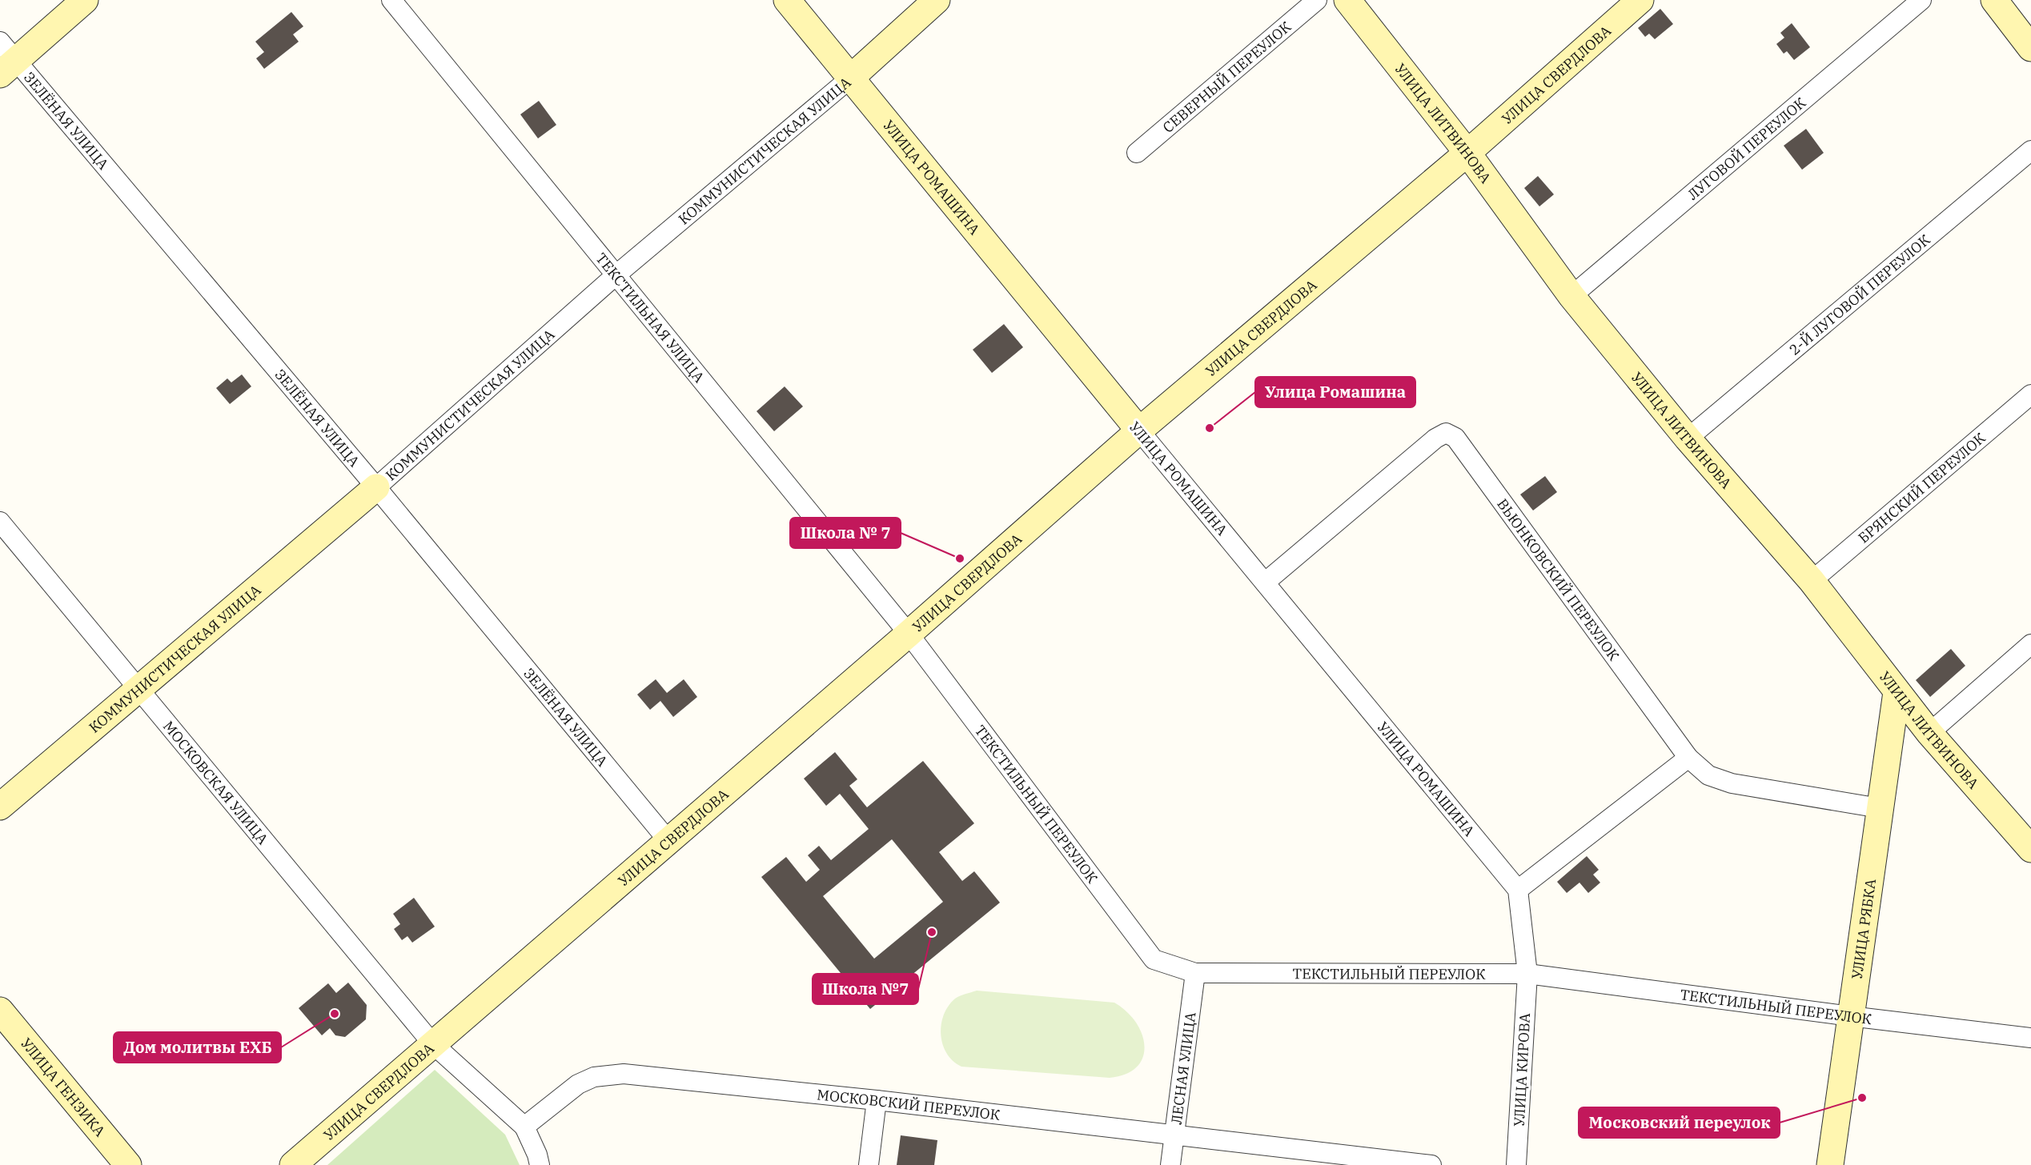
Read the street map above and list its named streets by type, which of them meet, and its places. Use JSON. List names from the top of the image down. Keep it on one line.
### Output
{"streets":{"main road":["УЛИЦА СВЕРДЛОВА","УЛИЦА ЛИТВИНОВА","КОММУНИСТИЧЕСКАЯ УЛИЦА","УЛИЦА РОМАШИНА","УЛИЦА РЯБКА","УЛИЦА ГЕНЗИКА"],"street":["СЕВЕРНЫЙ ПЕРЕУЛОК","ЗЕЛЁНАЯ УЛИЦА","ЛУГОВОЙ ПЕРЕУЛОК","2-Й ЛУГОВОЙ ПЕРЕУЛОК","ТЕКСТИЛЬНАЯ УЛИЦА","БРЯНСКИЙ ПЕРЕУЛОК","ВЬЮНКОВСКИЙ ПЕРЕУЛОК","МОСКОВСКАЯ УЛИЦА","ТЕКСТИЛЬНЫЙ ПЕРЕУЛОК","ЛЕСНАЯ УЛИЦА","УЛИЦА КИРОВА","МОСКОВСКИЙ ПЕРЕУЛОК"]},"crossings":[["УЛИЦА СВЕРДЛОВА","ЗЕЛЁНАЯ УЛИЦА"],["УЛИЦА СВЕРДЛОВА","УЛИЦА ЛИТВИНОВА"],["УЛИЦА СВЕРДЛОВА","УЛИЦА РОМАШИНА"],["УЛИЦА СВЕРДЛОВА","ТЕКСТИЛЬНАЯ УЛИЦА"],["УЛИЦА СВЕРДЛОВА","МОСКОВСКАЯ УЛИЦА"],["УЛИЦА СВЕРДЛОВА","ТЕКСТИЛЬНЫЙ ПЕРЕУЛОК"],["ЗЕЛЁНАЯ УЛИЦА","КОММУНИСТИЧЕСКАЯ УЛИЦА"],["УЛИЦА ЛИТВИНОВА","ЛУГОВОЙ ПЕРЕУЛОК"],["УЛИЦА ЛИТВИНОВА","2-Й ЛУГОВОЙ ПЕРЕУЛОК"],["УЛИЦА ЛИТВИНОВА","БРЯНСКИЙ ПЕРЕУЛОК"],["УЛИЦА ЛИТВИНОВА","УЛИЦА РЯБКА"],["КОММУНИСТИЧЕСКАЯ УЛИЦА","УЛИЦА РОМАШИНА"],["КОММУНИСТИЧЕСКАЯ УЛИЦА","ТЕКСТИЛЬНАЯ УЛИЦА"],["КОММУНИСТИЧЕСКАЯ УЛИЦА","МОСКОВСКАЯ УЛИЦА"],["УЛИЦА РОМАШИНА","ВЬЮНКОВСКИЙ ПЕРЕУЛОК"],["ТЕКСТИЛЬНАЯ УЛИЦА","ТЕКСТИЛЬНЫЙ ПЕРЕУЛОК"],["ВЬЮНКОВСКИЙ ПЕРЕУЛОК","УЛИЦА РЯБКА"],["ТЕКСТИЛЬНЫЙ ПЕРЕУЛОК","УЛИЦА РЯБКА"],["ТЕКСТИЛЬНЫЙ ПЕРЕУЛОК","ЛЕСНАЯ УЛИЦА"],["ТЕКСТИЛЬНЫЙ ПЕРЕУЛОК","УЛИЦА КИРОВА"],["ЛЕСНАЯ УЛИЦА","МОСКОВСКИЙ ПЕРЕУЛОК"]],"places":["Улица Ромашина","Школа № 7","Школа №7","Дом молитвы ЕХБ","Московский переулок"]}
